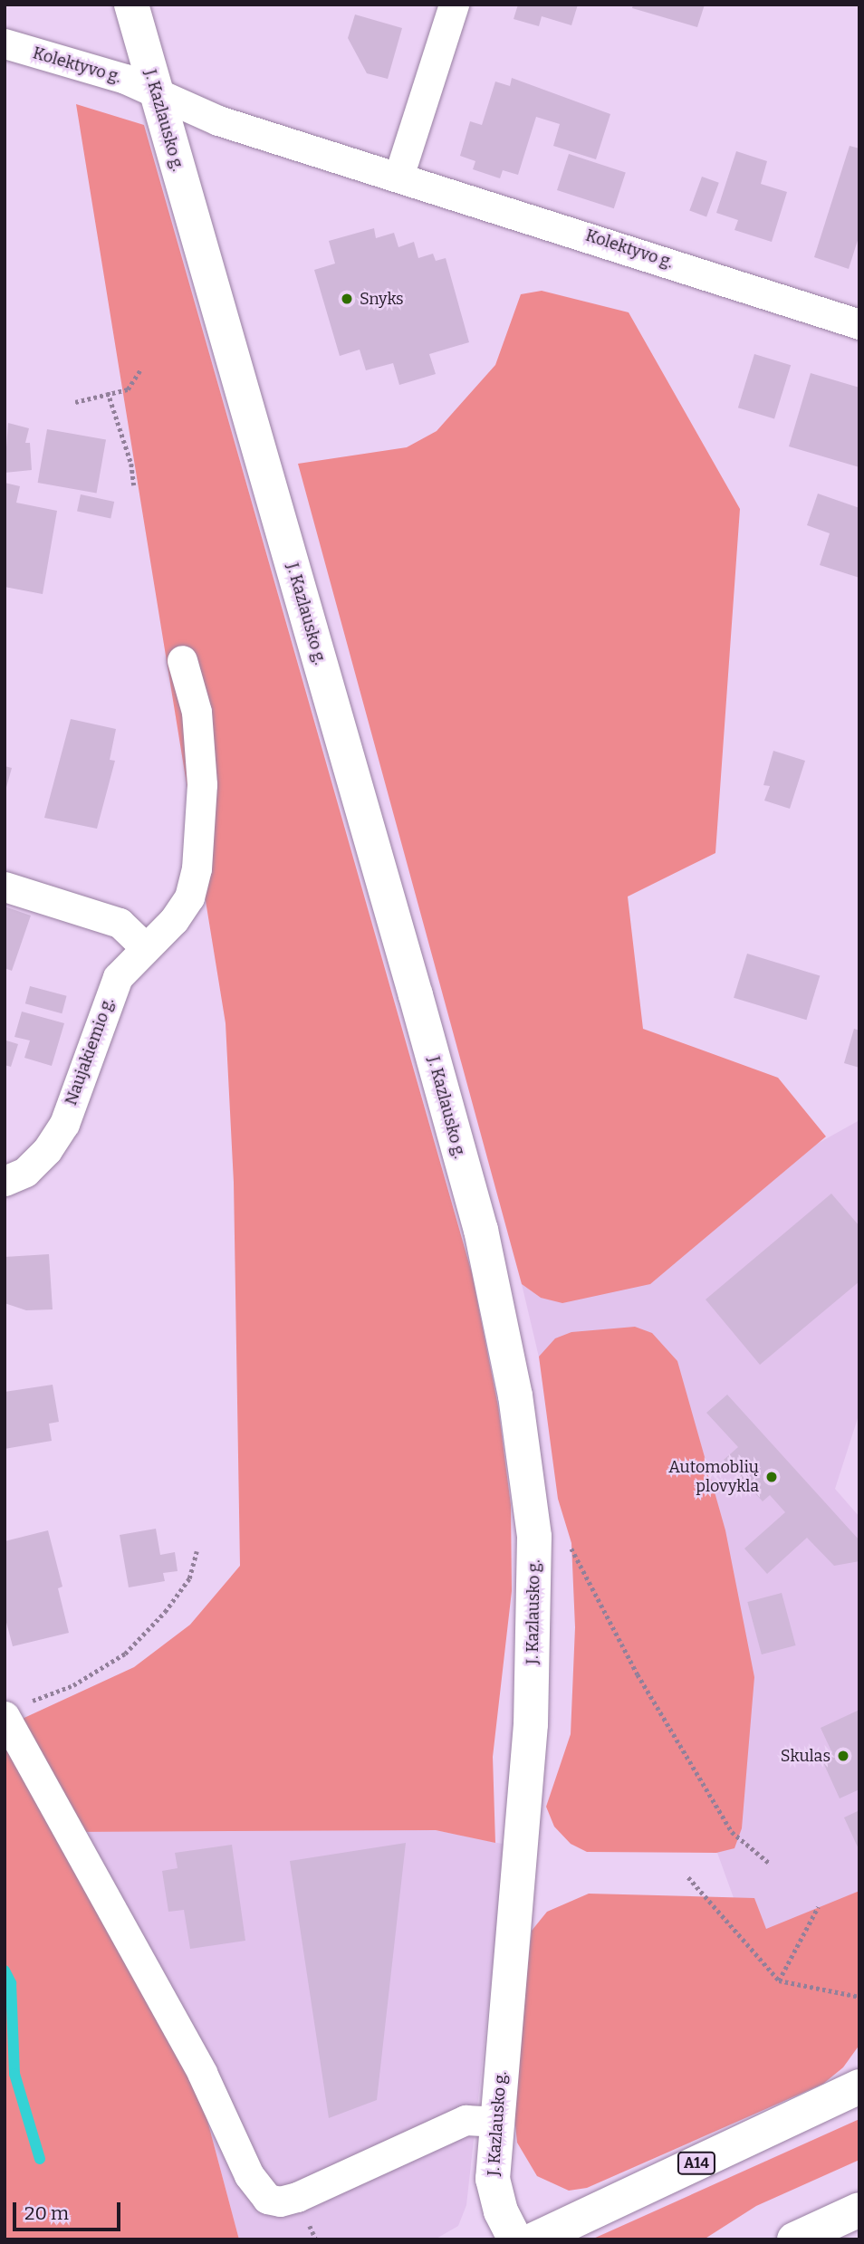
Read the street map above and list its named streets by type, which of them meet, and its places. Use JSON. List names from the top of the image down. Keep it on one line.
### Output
{"streets":{"main road":["J. Kazlausko g.","A14"],"street":["Kolektyvo g.","Naujakiemio g."]},"crossings":[["Kolektyvo g.","J. Kazlausko g."]],"places":["Snyks","Automoblių plovykla","Skulas"],"scale_bar":"20 m"}
